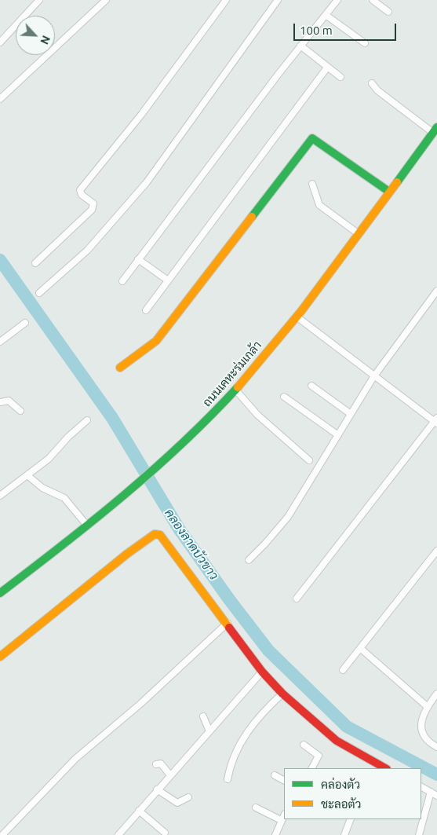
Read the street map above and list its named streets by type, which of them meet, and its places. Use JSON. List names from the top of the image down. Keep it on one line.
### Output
{"streets":{"street":["ถนนเคหะร่มเกล้า"]},"water":["คลองลาดบัวขาว"],"legend":["คล่องตัว","ชะลอตัว"],"scale_bar":"100 m","north":"bottom right"}
